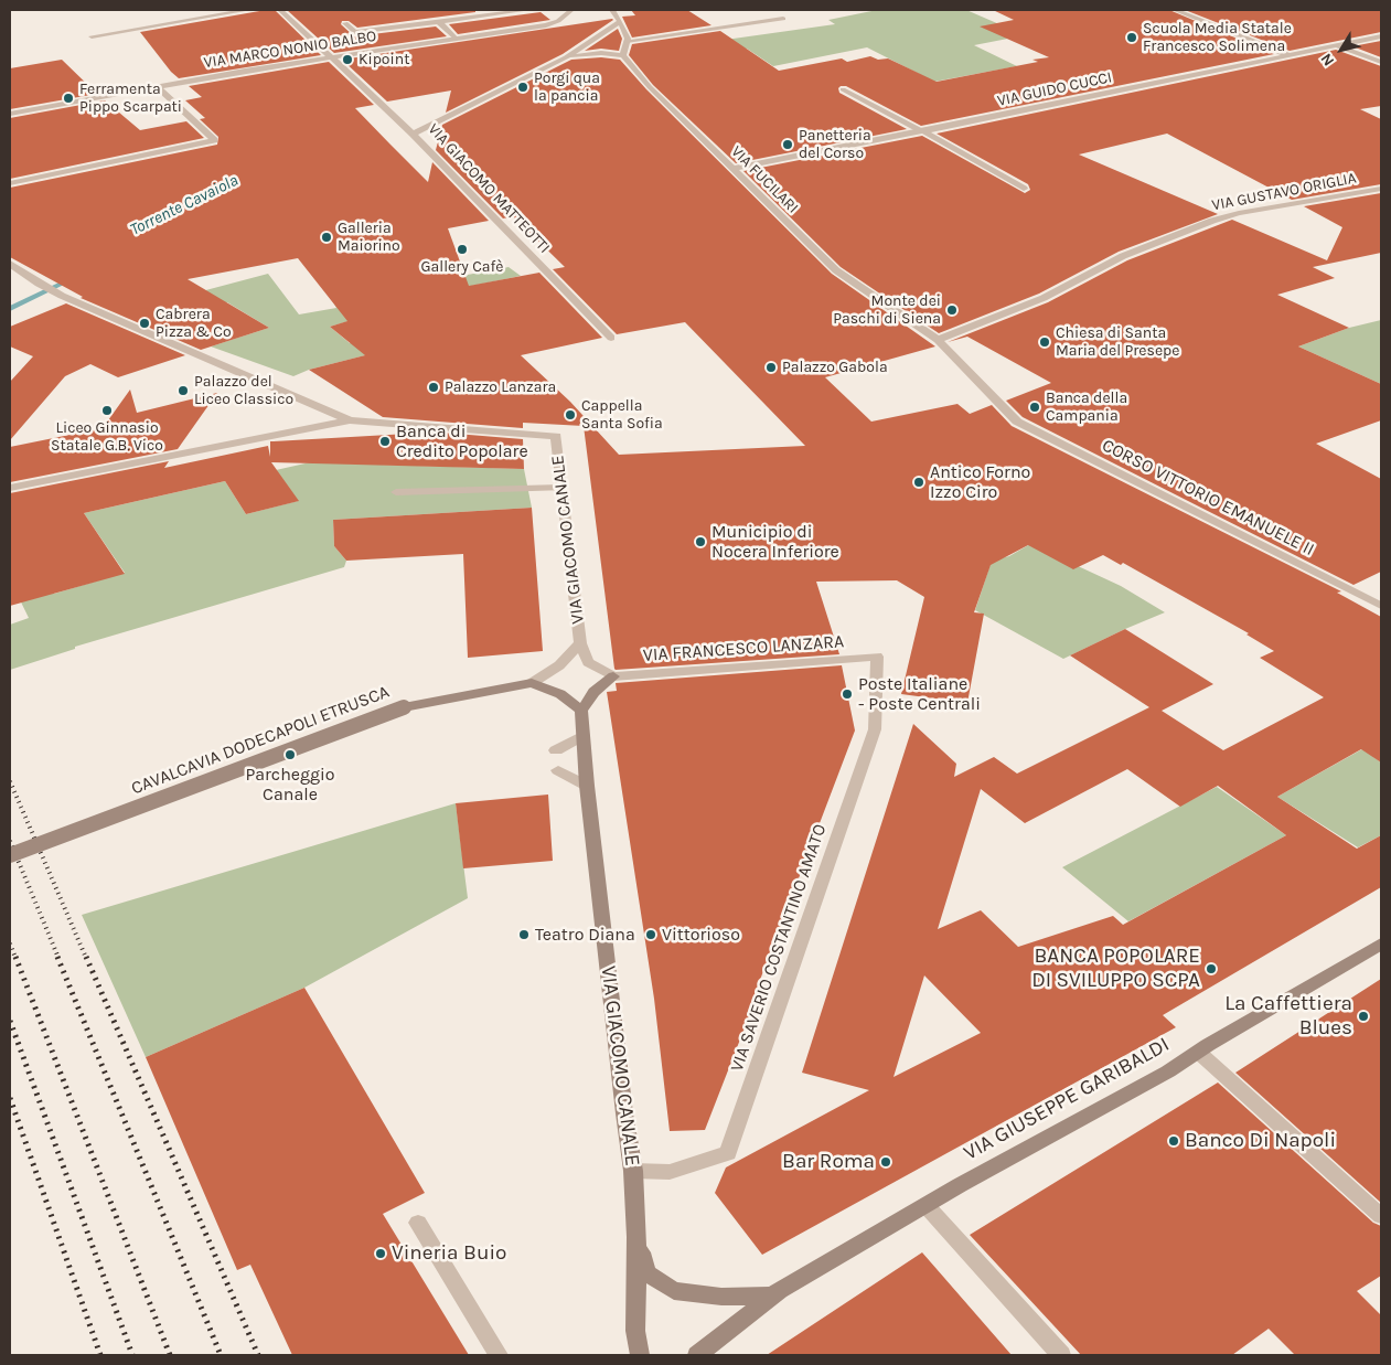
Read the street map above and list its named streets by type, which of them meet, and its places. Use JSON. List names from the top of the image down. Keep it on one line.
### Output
{"streets":{"street":["VIA MARCO NONIO BALBO","VIA GUIDO CUCCI","VIA FUCILARI","VIA GIACOMO MATTEOTTI","VIA GUSTAVO ORIGLIA","CORSO VITTORIO EMANUELE II","VIA GIACOMO CANALE","VIA FRANCESCO LANZARA","CAVALCAVIA DODECAPOLI ETRUSCA","VIA SAVERIO COSTANTINO AMATO","VIA GIUSEPPE GARIBALDI"]},"crossings":[["VIA GUIDO CUCCI","VIA FUCILARI"],["VIA FUCILARI","VIA GUSTAVO ORIGLIA"],["VIA FUCILARI","CORSO VITTORIO EMANUELE II"],["VIA GIACOMO CANALE","VIA FRANCESCO LANZARA"],["VIA GIACOMO CANALE","CAVALCAVIA DODECAPOLI ETRUSCA"],["VIA GIACOMO CANALE","VIA SAVERIO COSTANTINO AMATO"],["VIA FRANCESCO LANZARA","VIA SAVERIO COSTANTINO AMATO"]],"water":["Torrente Cavaiola"],"places":["Scuola Media Statale Francesco Solimena","Kipoint","Porgi qua la pancia","Ferramenta Pippo Scarpati","Panetteria del Corso","Galleria Maiorino","Gallery Cafè","Monte dei Paschi di Siena","Cabrera Pizza & Co","Chiesa di Santa Maria del Presepe","Palazzo Gabola","Palazzo Lanzara","Palazzo del Liceo Classico","Banca della Campania","Liceo Ginnasio Statale G.B. Vico","Cappella Santa Sofia","Banca di Credito Popolare","Antico Forno Izzo Ciro","Municipio di Nocera Inferiore","Poste Italiane - Poste Centrali","Parcheggio Canale","Teatro Diana","Vittorioso","BANCA POPOLARE DI SVILUPPO SCPA","La Caffettiera Blues","Banco Di Napoli","Bar Roma","Vineria Buio"],"north":"bottom left"}
